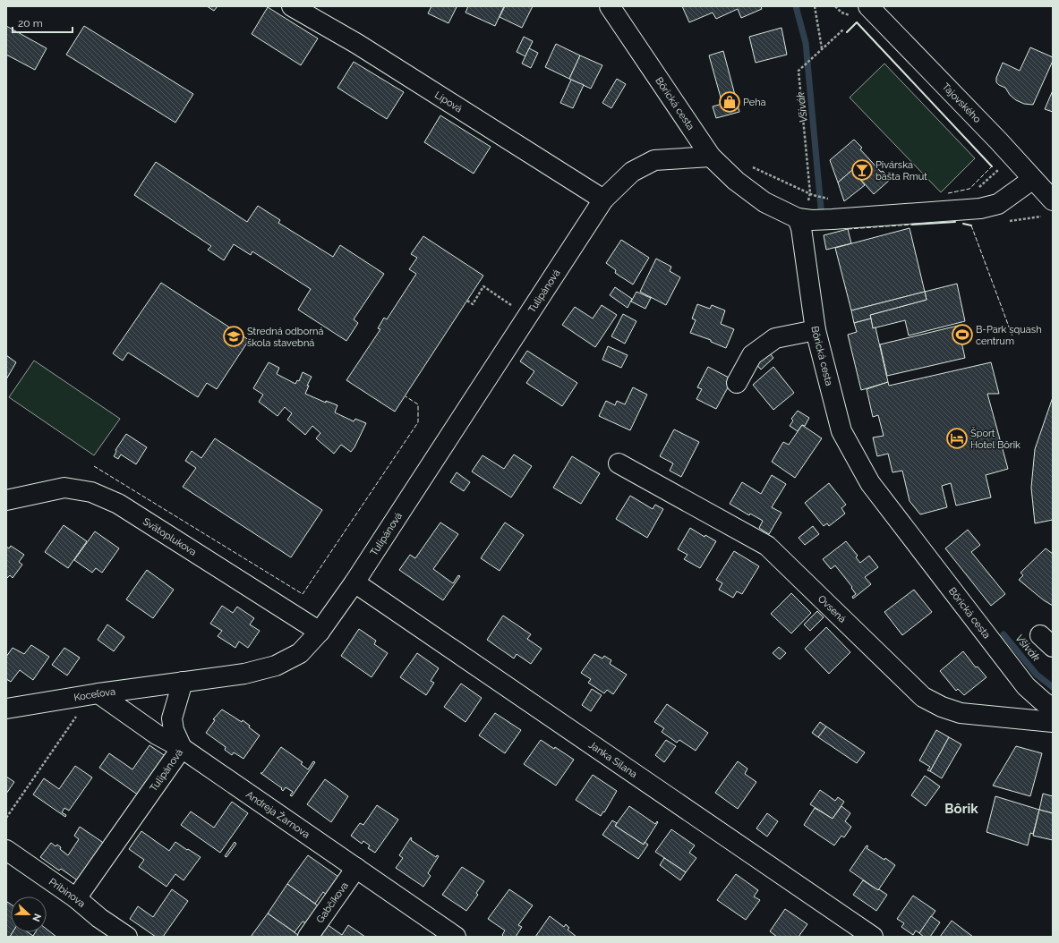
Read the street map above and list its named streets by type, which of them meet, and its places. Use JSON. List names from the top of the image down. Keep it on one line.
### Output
{"streets":{"street":["Lipová","Bôrická cesta","Tajovského","Tulipánová","Svätoplukova","Ovsená","Koceľova","Janka Silana","Andreja Žarnova","Pribinova","Gabčíkova"]},"crossings":[["Lipová","Tulipánová"],["Bôrická cesta","Tulipánová"],["Tulipánová","Svätoplukova"],["Tulipánová","Koceľova"],["Tulipánová","Janka Silana"],["Tulipánová","Andreja Žarnova"],["Tulipánová","Pribinova"],["Koceľova","Andreja Žarnova"],["Andreja Žarnova","Gabčíkova"]],"districts":["Bôrik"],"water":["Všivák"],"places":{"shop":["Peha"],"bar":["Pivárska bašta Rmut"],"sports":["B-Park squash centrum"],"school or university":["Stredná odborná škola stavebná"],"hotel":["Šport Hotel Bôrik"]},"scale_bar":"20 m","north":"right"}
